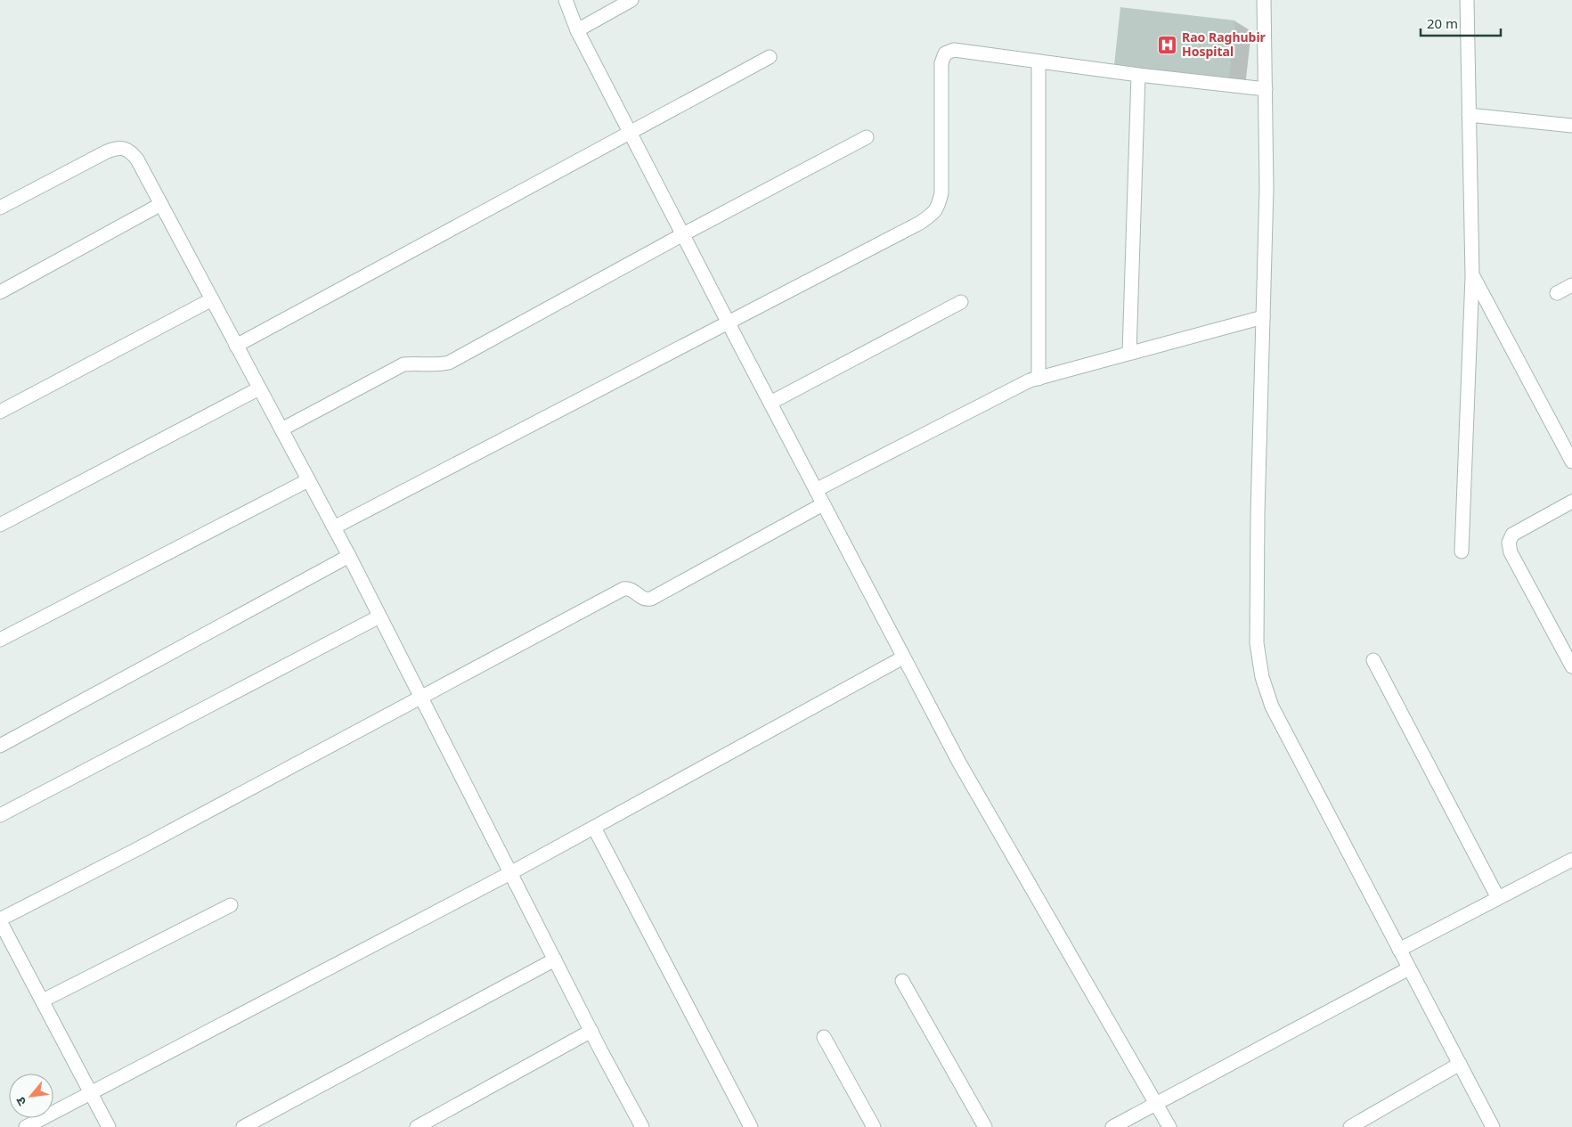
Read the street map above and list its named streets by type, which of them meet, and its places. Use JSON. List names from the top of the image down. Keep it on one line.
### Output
{"places":{"hospital":["Rao Raghubir Hospital"]},"scale_bar":"20 m","north":"bottom left"}
